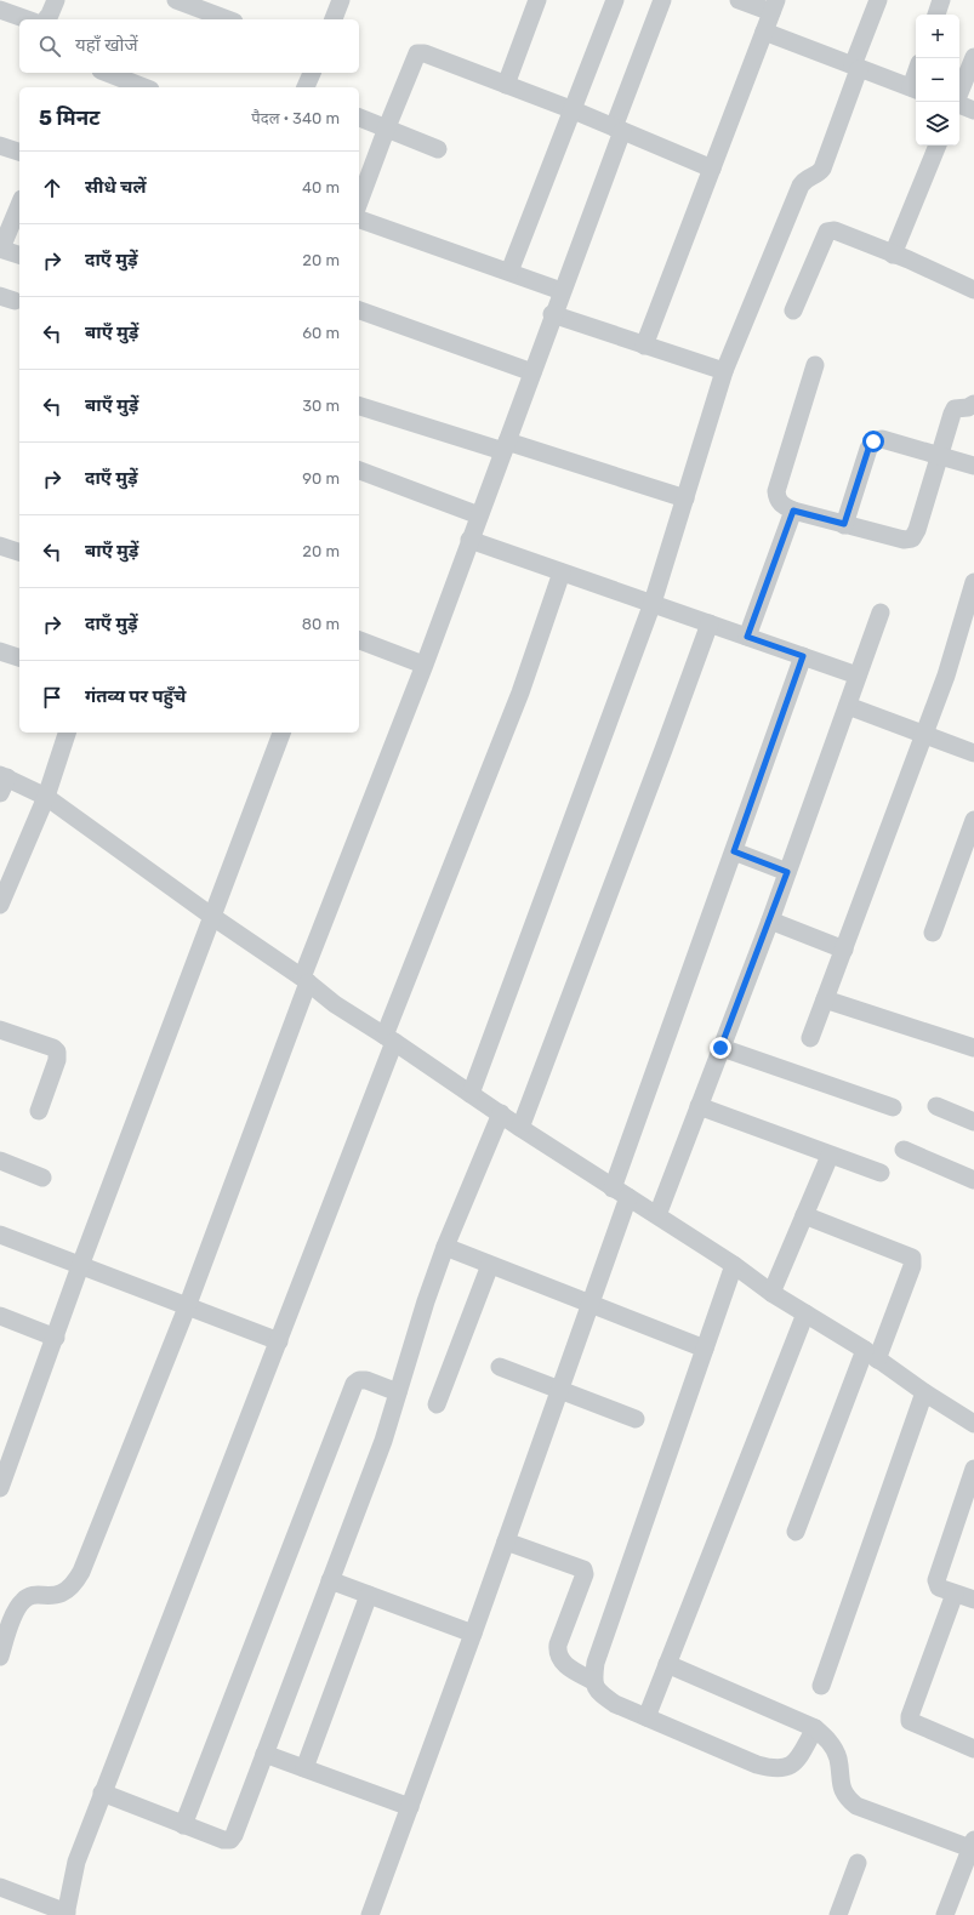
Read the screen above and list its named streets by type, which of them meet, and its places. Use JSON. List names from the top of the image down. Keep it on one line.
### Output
{"page":{"map_buttons":["+","−"],"search":"यहाँ खोजें","heading":["5 मिनट","पैदल · 340 m"],"list":[["सीधे चलें","40 m"],["दाएँ मुड़ें","20 m"],["बाएँ मुड़ें","60 m"],["बाएँ मुड़ें","30 m"],["दाएँ मुड़ें","90 m"],["बाएँ मुड़ें","20 m"],["दाएँ मुड़ें","80 m"],"गंतव्य पर पहुँचे"]}}
